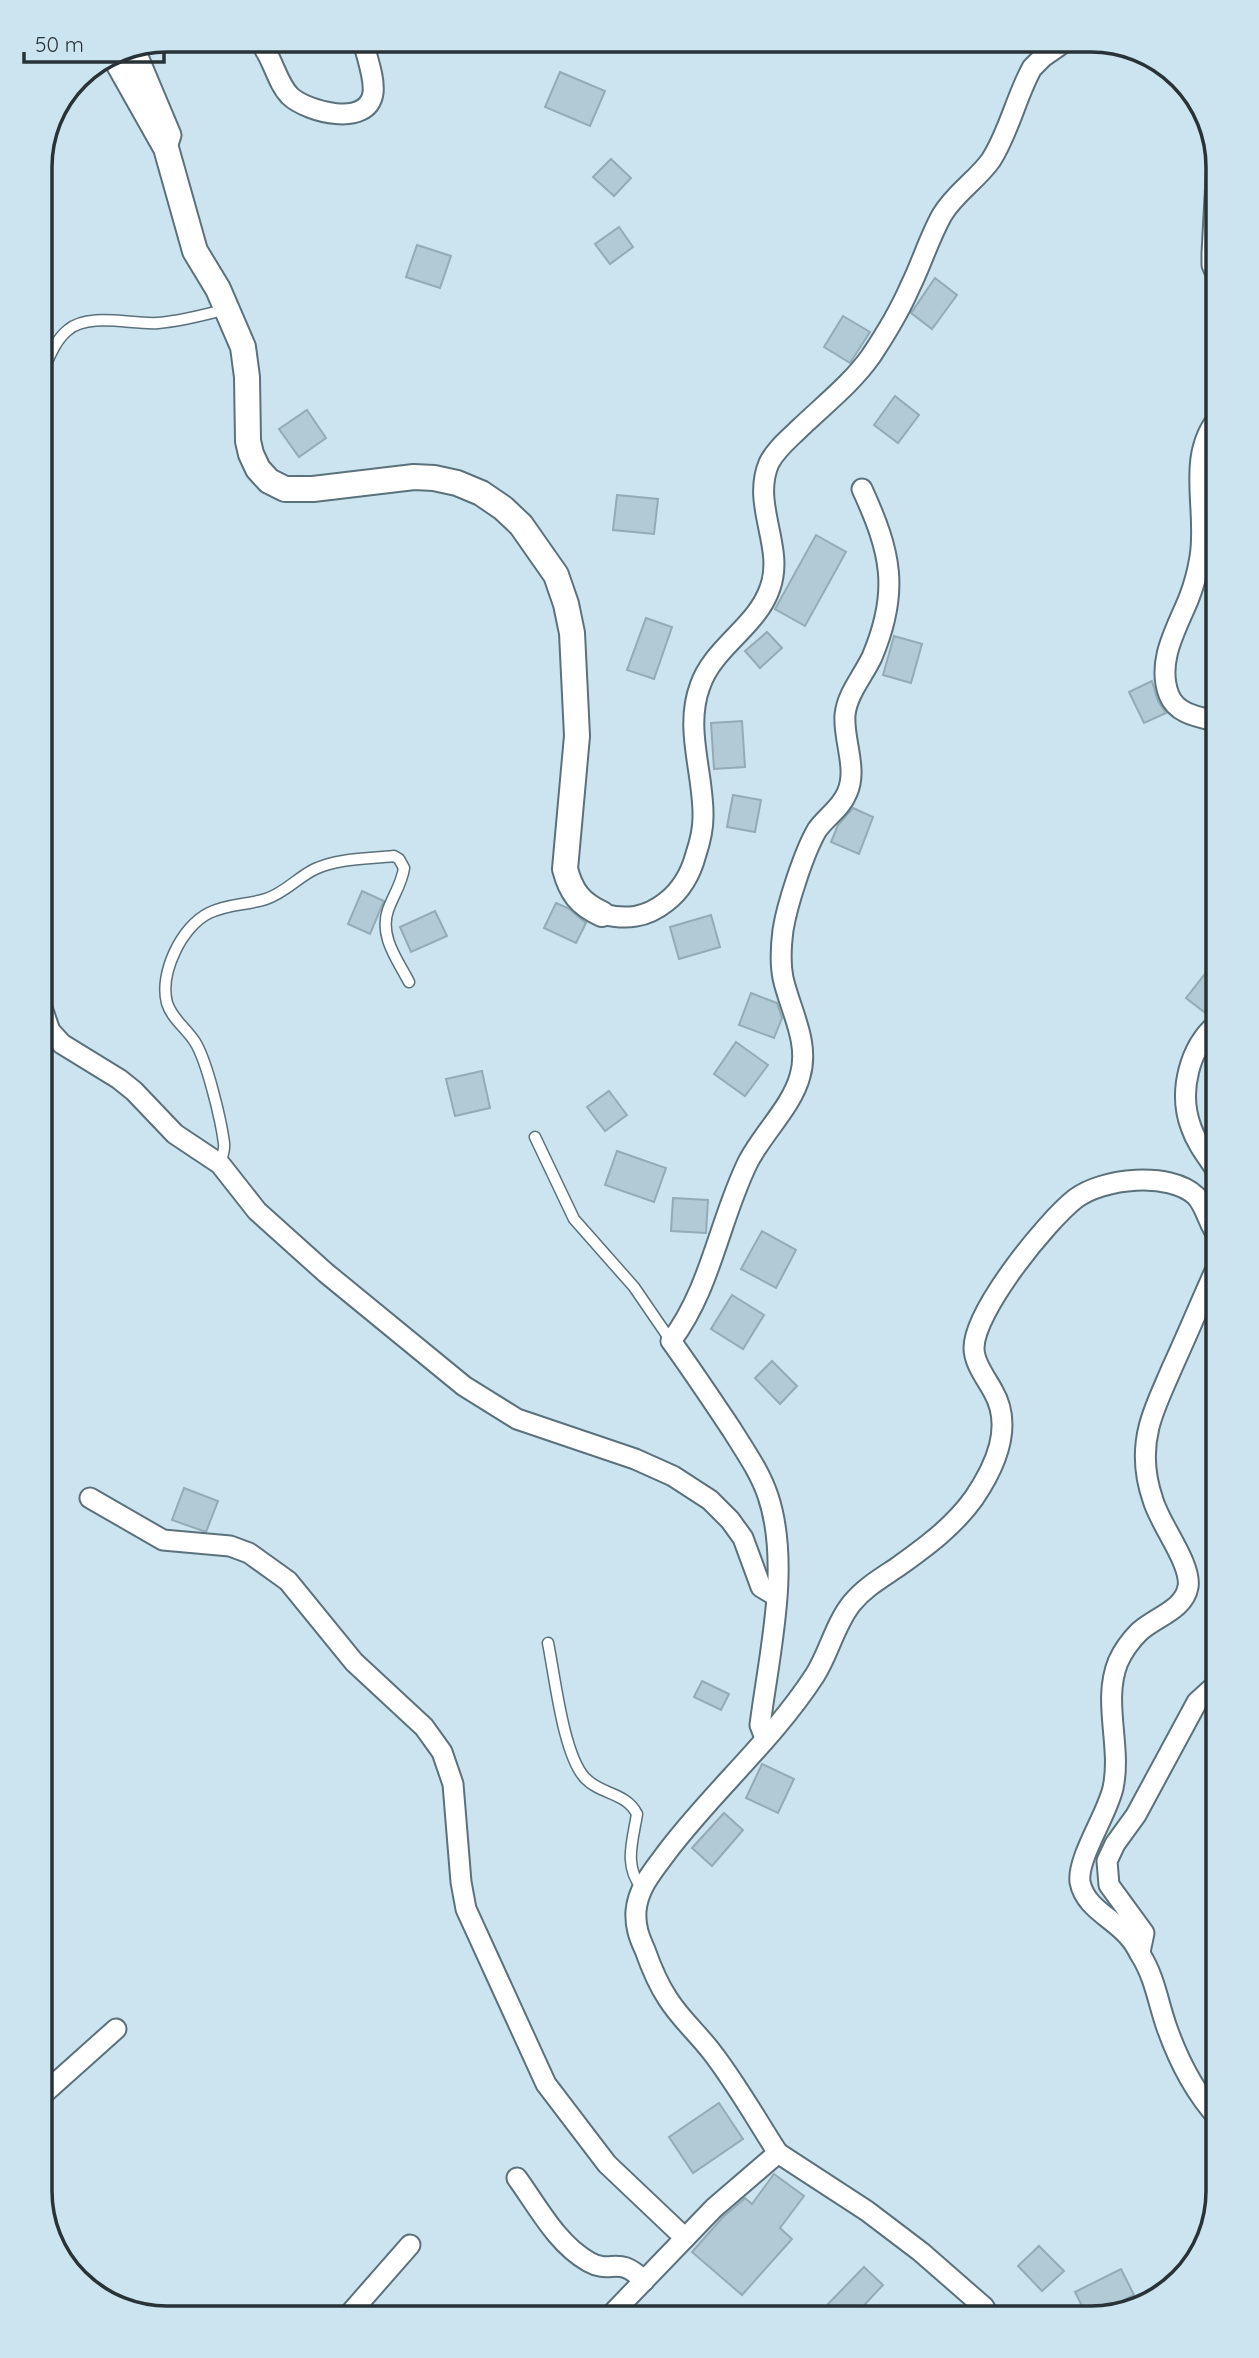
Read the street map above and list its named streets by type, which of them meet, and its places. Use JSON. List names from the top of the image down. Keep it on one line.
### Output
{"scale_bar":"50 m"}
